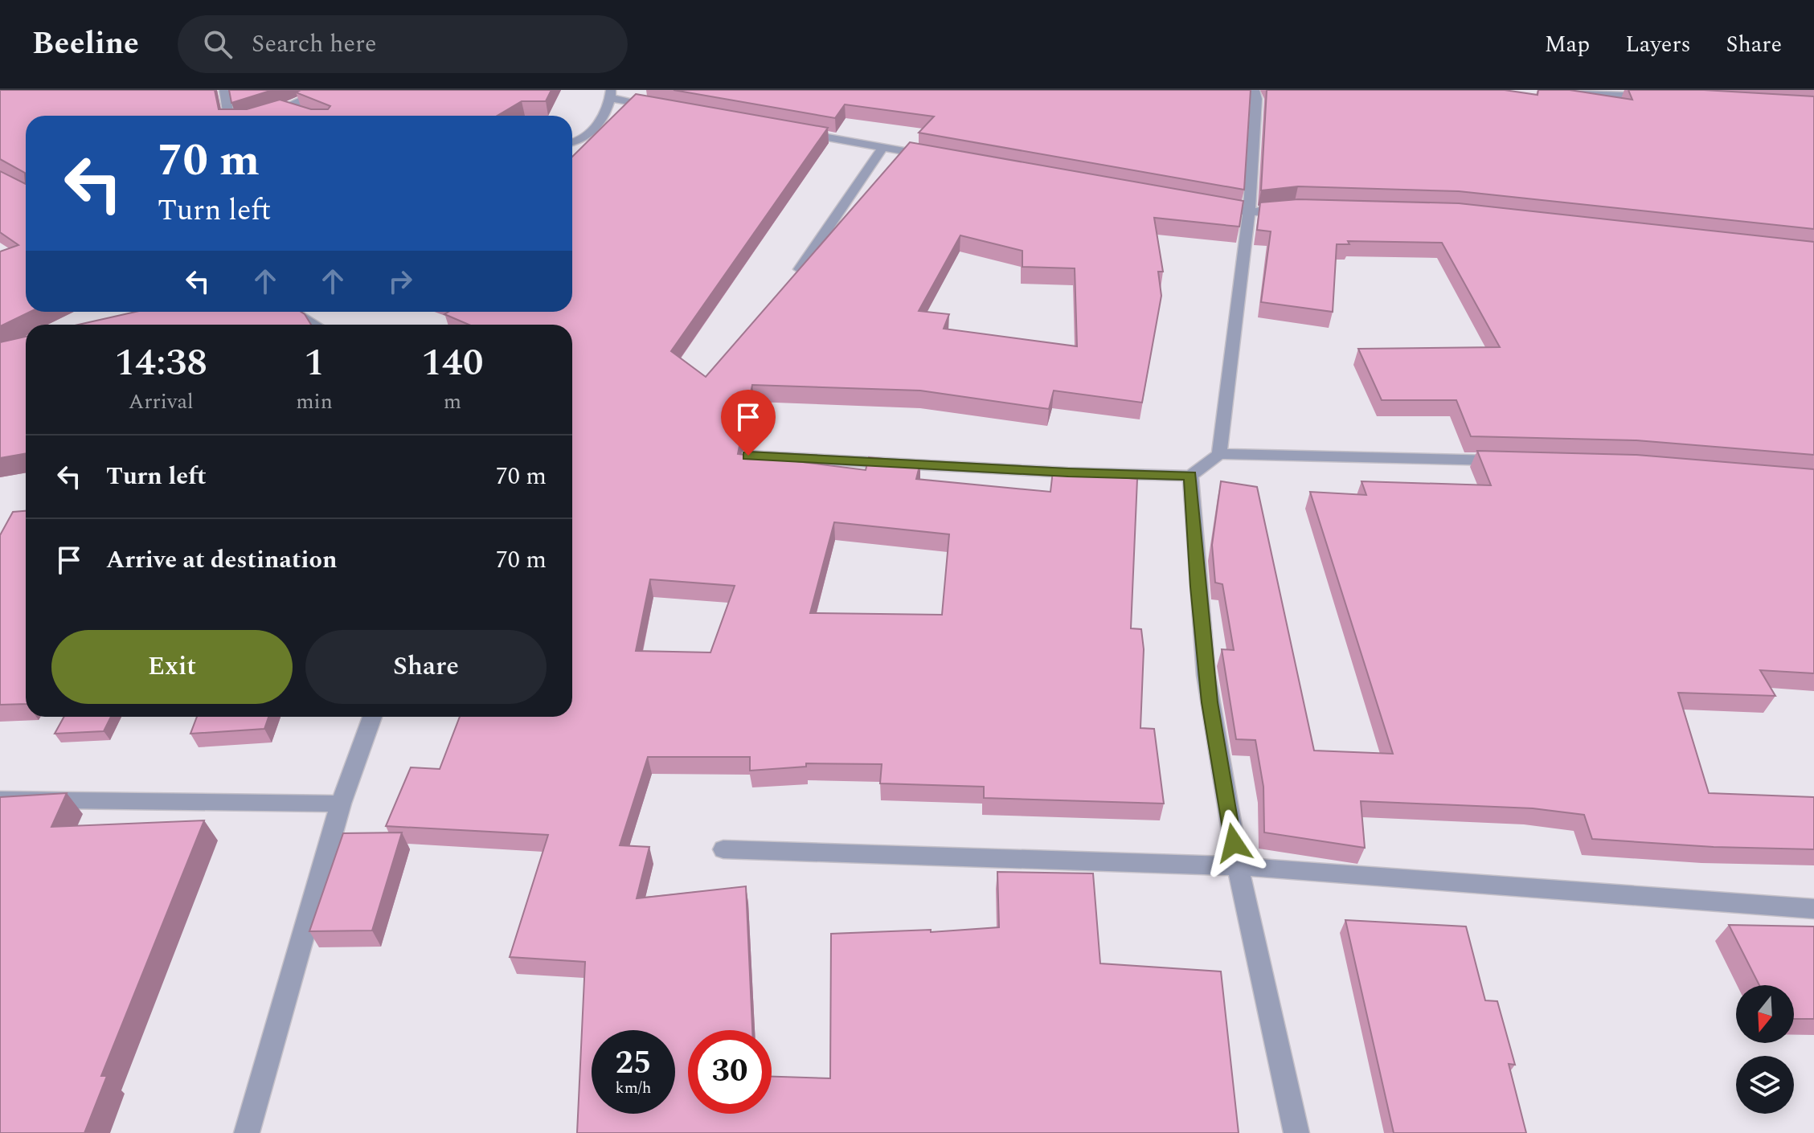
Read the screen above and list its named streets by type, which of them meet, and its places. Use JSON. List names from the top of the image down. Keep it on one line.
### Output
{"north":"bottom","page":{"header":"Beeline","search":"Search here","nav":["Map","Layers","Share"],"turn":["70 m","Turn left"],"eta":["14:38","Arrival","1","min","140","m"],"list":[{"name":"Turn left","value":"70 m"},{"name":"Arrive at destination","value":"70 m"}],"buttons":["Exit","Share"],"speed":"25 km/h","limit":"30"}}
